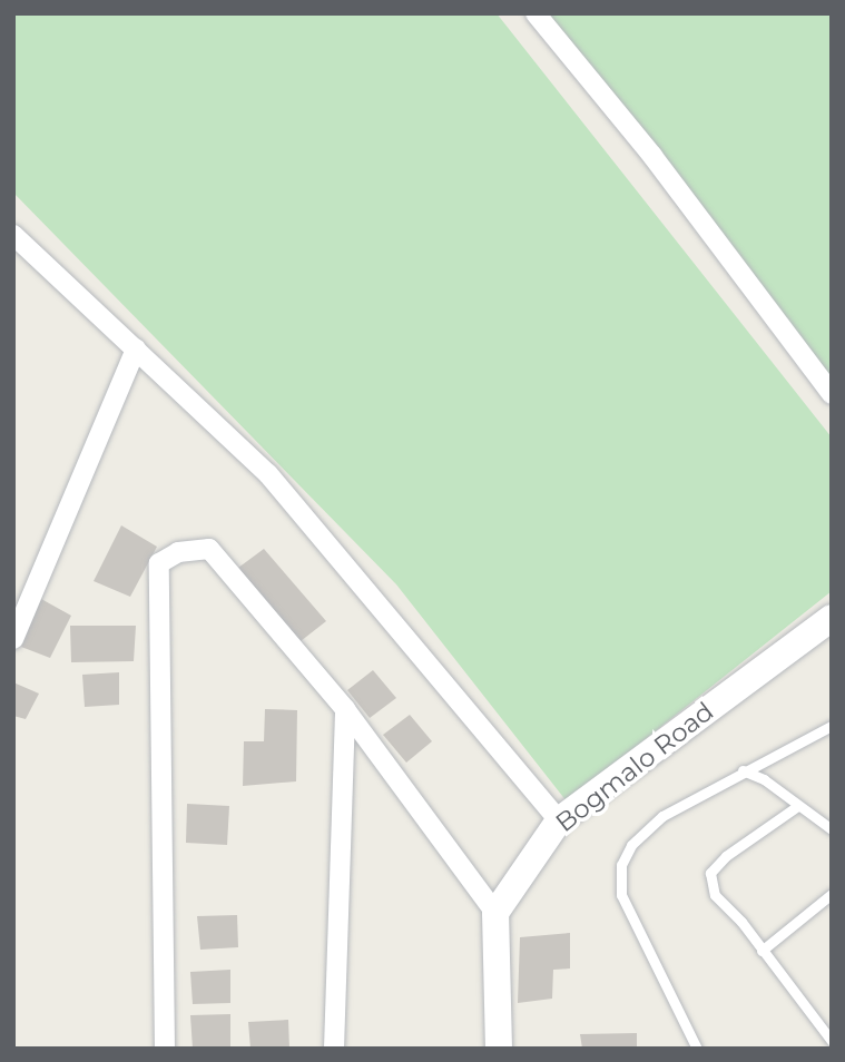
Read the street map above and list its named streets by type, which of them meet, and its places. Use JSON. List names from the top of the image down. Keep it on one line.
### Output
{"streets":{"street":["Bogmalo Road"]}}
